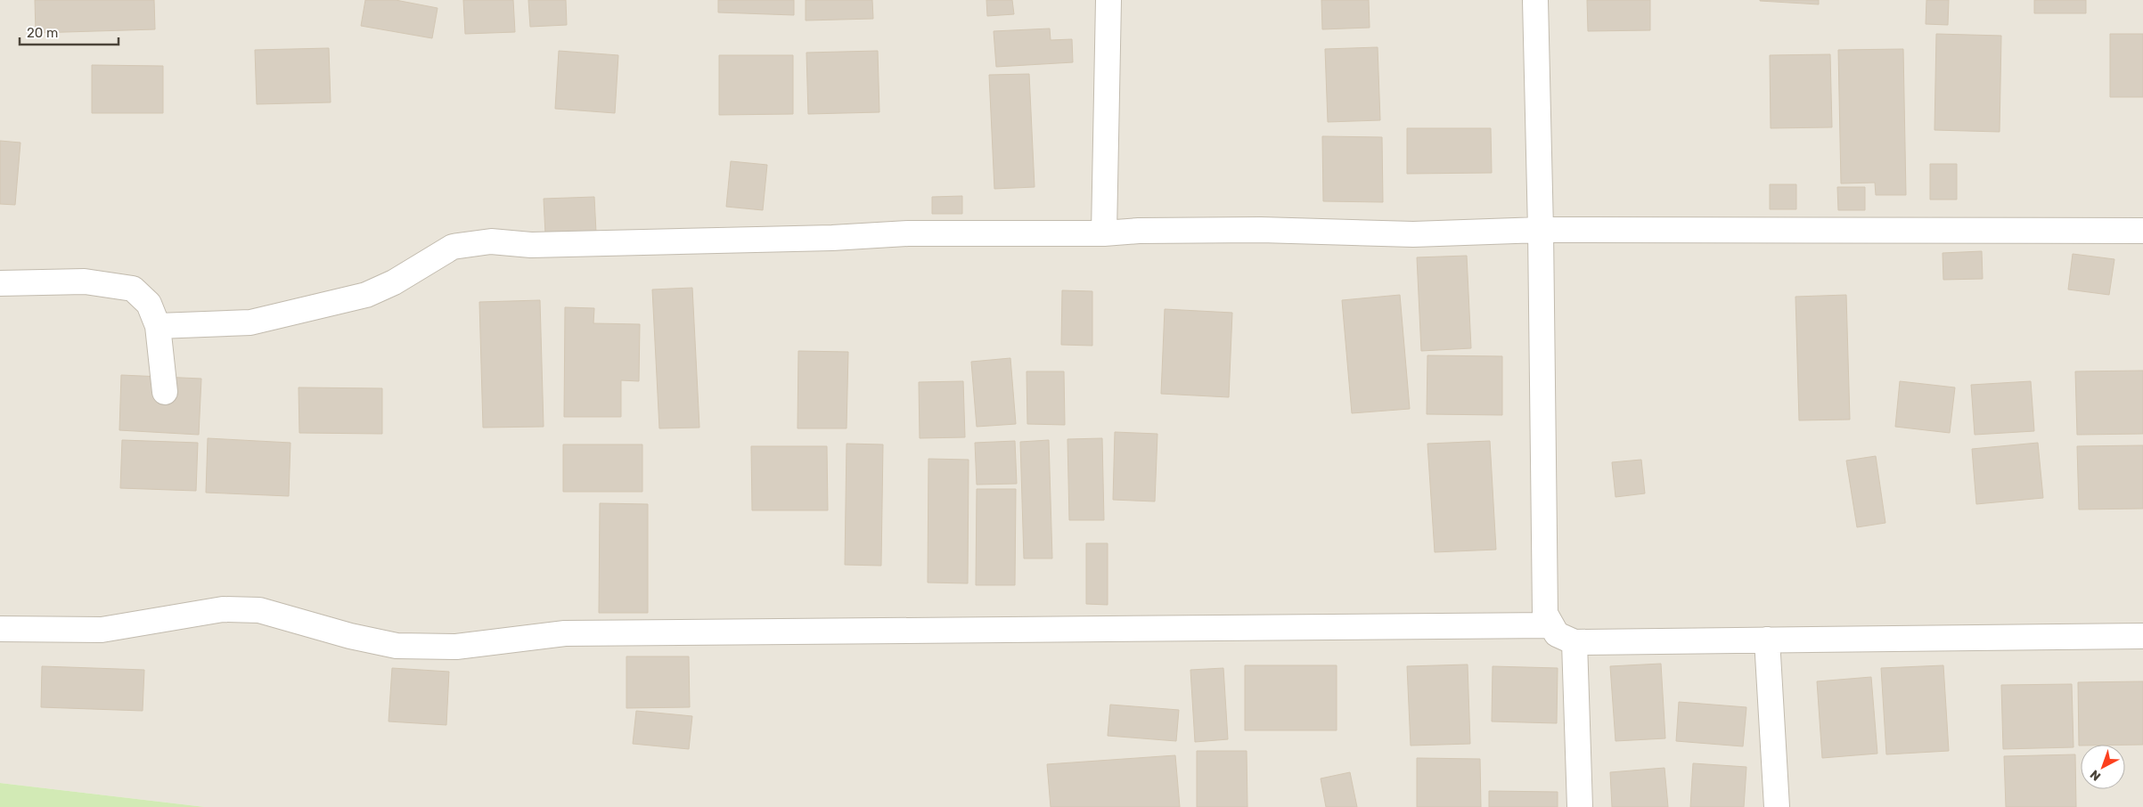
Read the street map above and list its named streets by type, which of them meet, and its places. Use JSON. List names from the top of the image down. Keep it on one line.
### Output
{"scale_bar":"20 m","north":"bottom left"}
